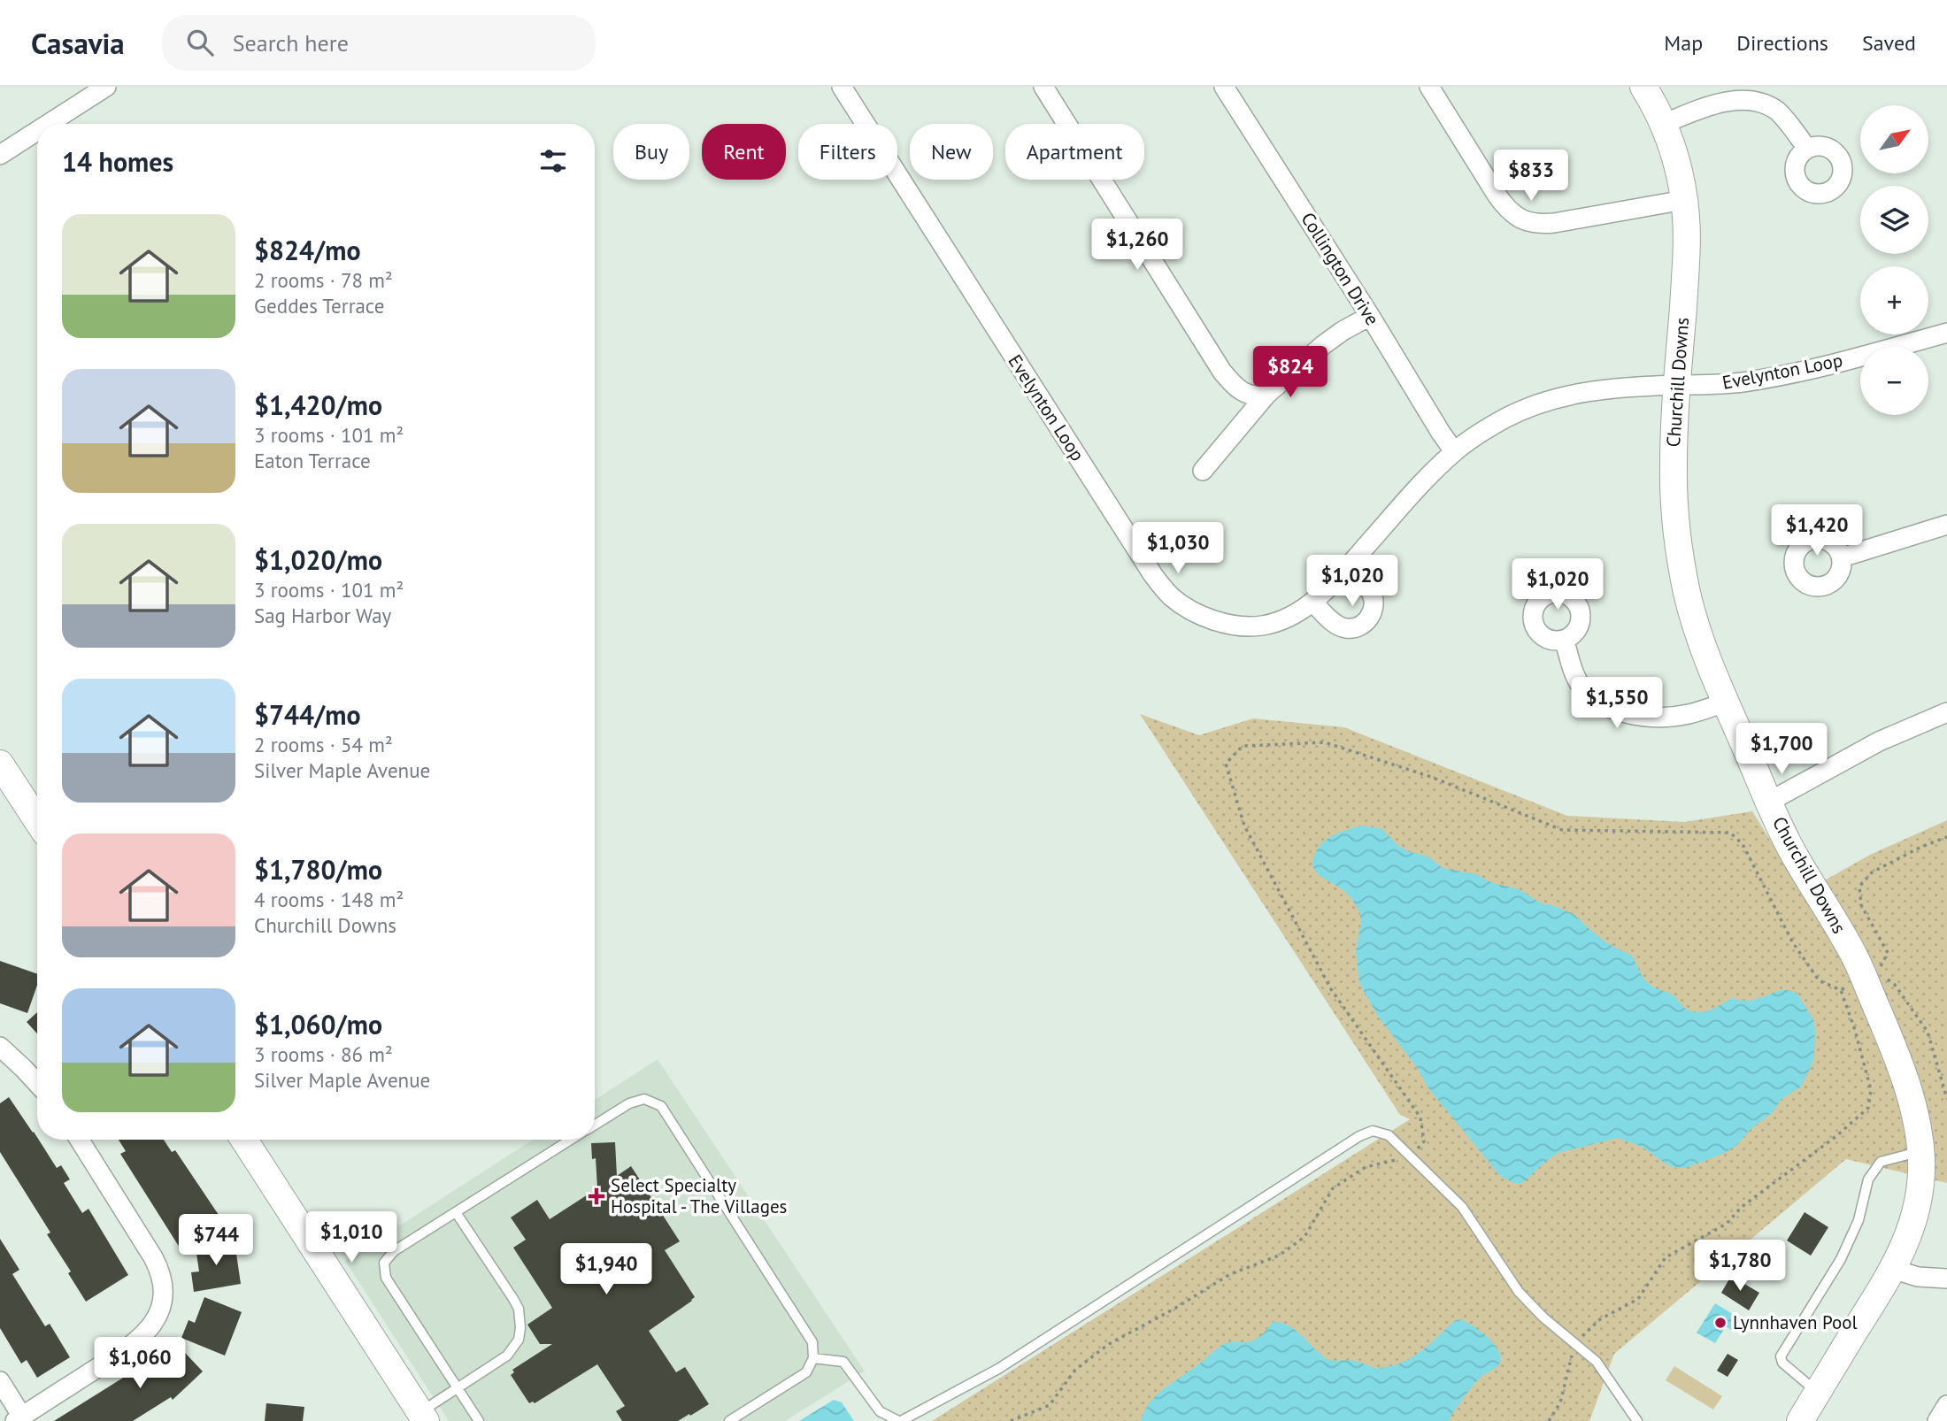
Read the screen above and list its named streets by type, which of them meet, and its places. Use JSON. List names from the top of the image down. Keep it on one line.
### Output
{"streets":{"street":["Collington Drive","Evelynton Loop","Churchill Downs"]},"crossings":[["Collington Drive","Evelynton Loop"],["Evelynton Loop","Churchill Downs"]],"places":{"health":["Select Specialty Hospital - The Villages"],"other":["Lynnhaven Pool"]},"north":"top right","page":{"header":"Casavia","search":"Search here","nav":["Map","Directions","Saved"],"map_buttons":["+","−"],"chip":["Buy","Rent","Filters","New","Apartment"],"heading":"14 homes","price":["$833","$1,260","$824","$1,420","$1,030","$1,020","$1,020","$1,550","$1,700","$1,010","$744","$1,780","$1,940","$1,060"],"list":[{"name":"$824/mo","note":"2 rooms · 78 m² · Geddes Terrace"},{"name":"$1,420/mo","note":"3 rooms · 101 m² · Eaton Terrace"},{"name":"$1,020/mo","note":"3 rooms · 101 m² · Sag Harbor Way"},{"name":"$744/mo","note":"2 rooms · 54 m² · Silver Maple Avenue"},{"name":"$1,780/mo","note":"4 rooms · 148 m² · Churchill Downs"},{"name":"$1,060/mo","note":"3 rooms · 86 m² · Silver Maple Avenue"}]}}
